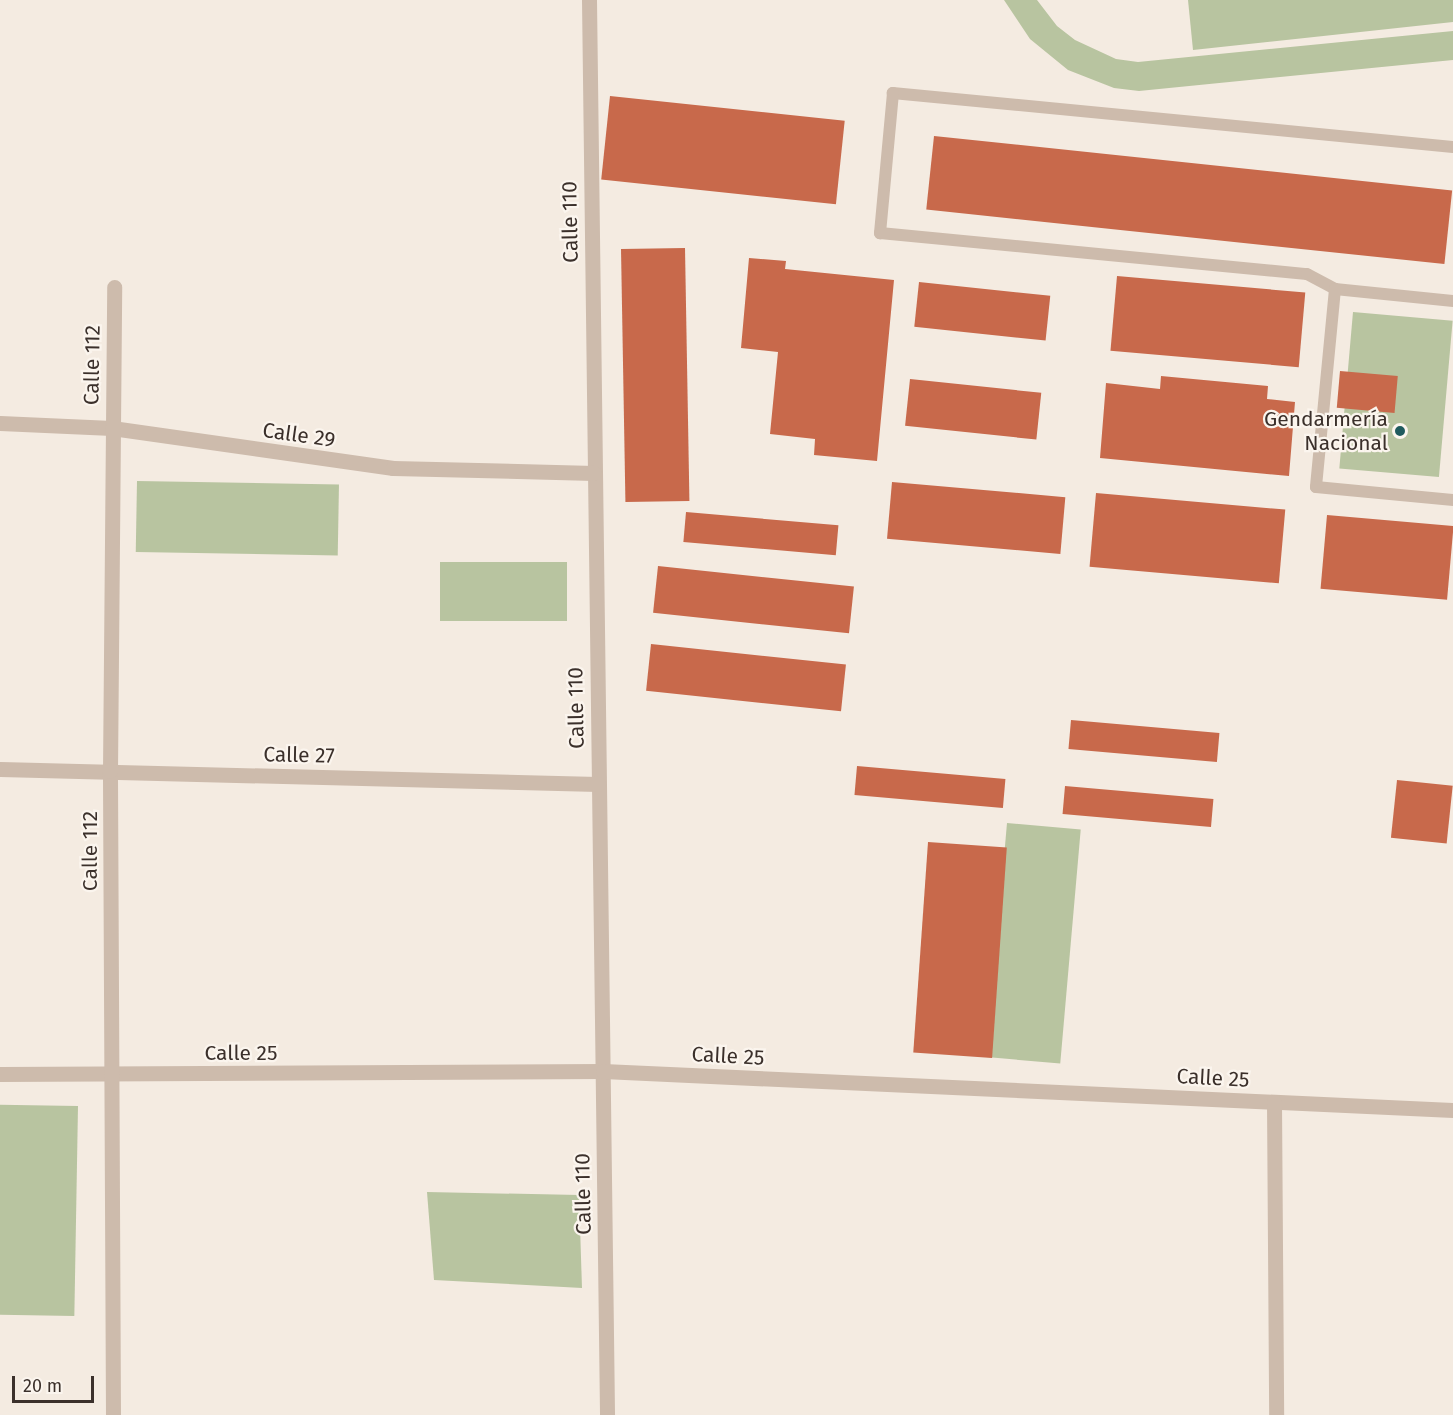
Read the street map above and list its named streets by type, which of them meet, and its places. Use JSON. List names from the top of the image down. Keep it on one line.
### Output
{"streets":{"street":["Calle 110","Calle 112","Calle 29","Calle 27","Calle 25"]},"crossings":[["Calle 110","Calle 29"],["Calle 110","Calle 27"],["Calle 110","Calle 25"],["Calle 112","Calle 29"],["Calle 112","Calle 27"],["Calle 112","Calle 25"]],"places":["Gendarmería Nacional"],"scale_bar":"20 m"}
